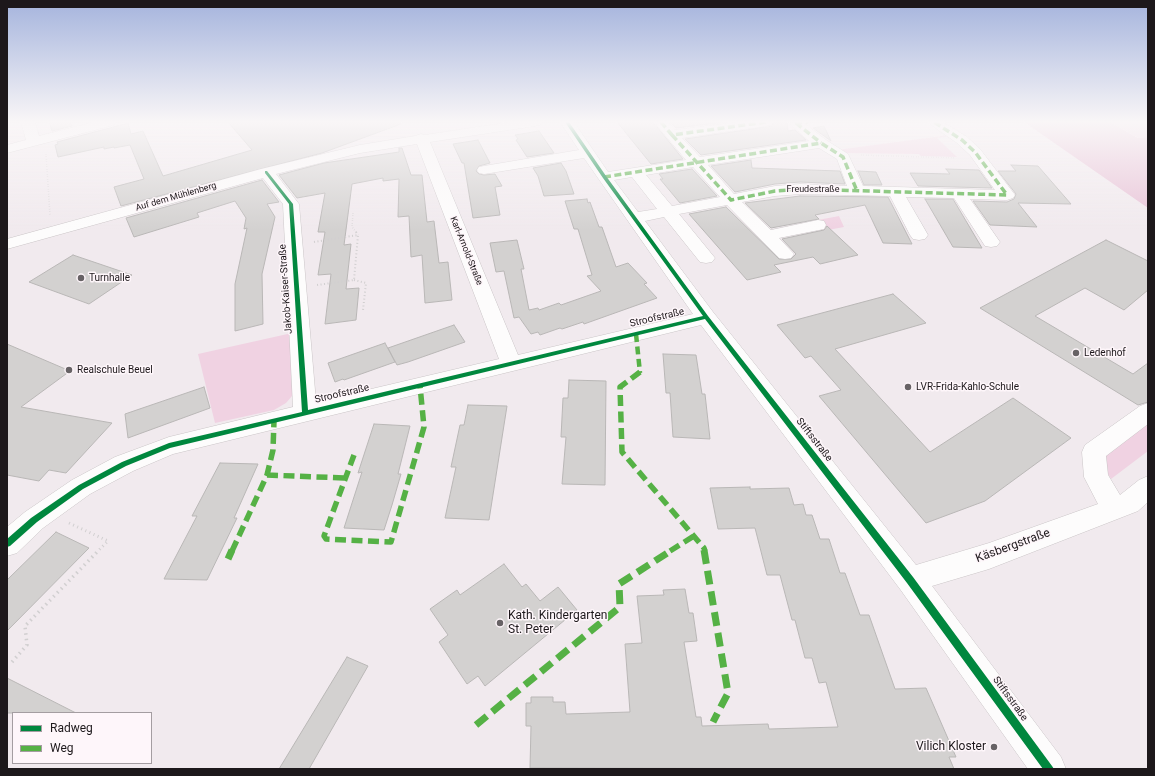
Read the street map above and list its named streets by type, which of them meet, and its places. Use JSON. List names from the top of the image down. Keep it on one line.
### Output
{"streets":{"street":["Freudestraße","Auf dem Mühlenberg","Karl-Arnold-Straße","Jakob-Kaiser-Straße","Stroofstraße","Stiftsstraße","Käsbergstraße"]},"crossings":[["Freudestraße","Stiftsstraße"],["Auf dem Mühlenberg","Jakob-Kaiser-Straße"],["Karl-Arnold-Straße","Stroofstraße"],["Jakob-Kaiser-Straße","Stroofstraße"],["Stroofstraße","Stiftsstraße"],["Stiftsstraße","Käsbergstraße"]],"places":["Turnhalle","Ledenhof","Realschule Beuel","LVR-Frida-Kahlo-Schule","Kath. Kindergarten St. Peter","Vilich Kloster"],"legend":["Radweg","Weg"]}
